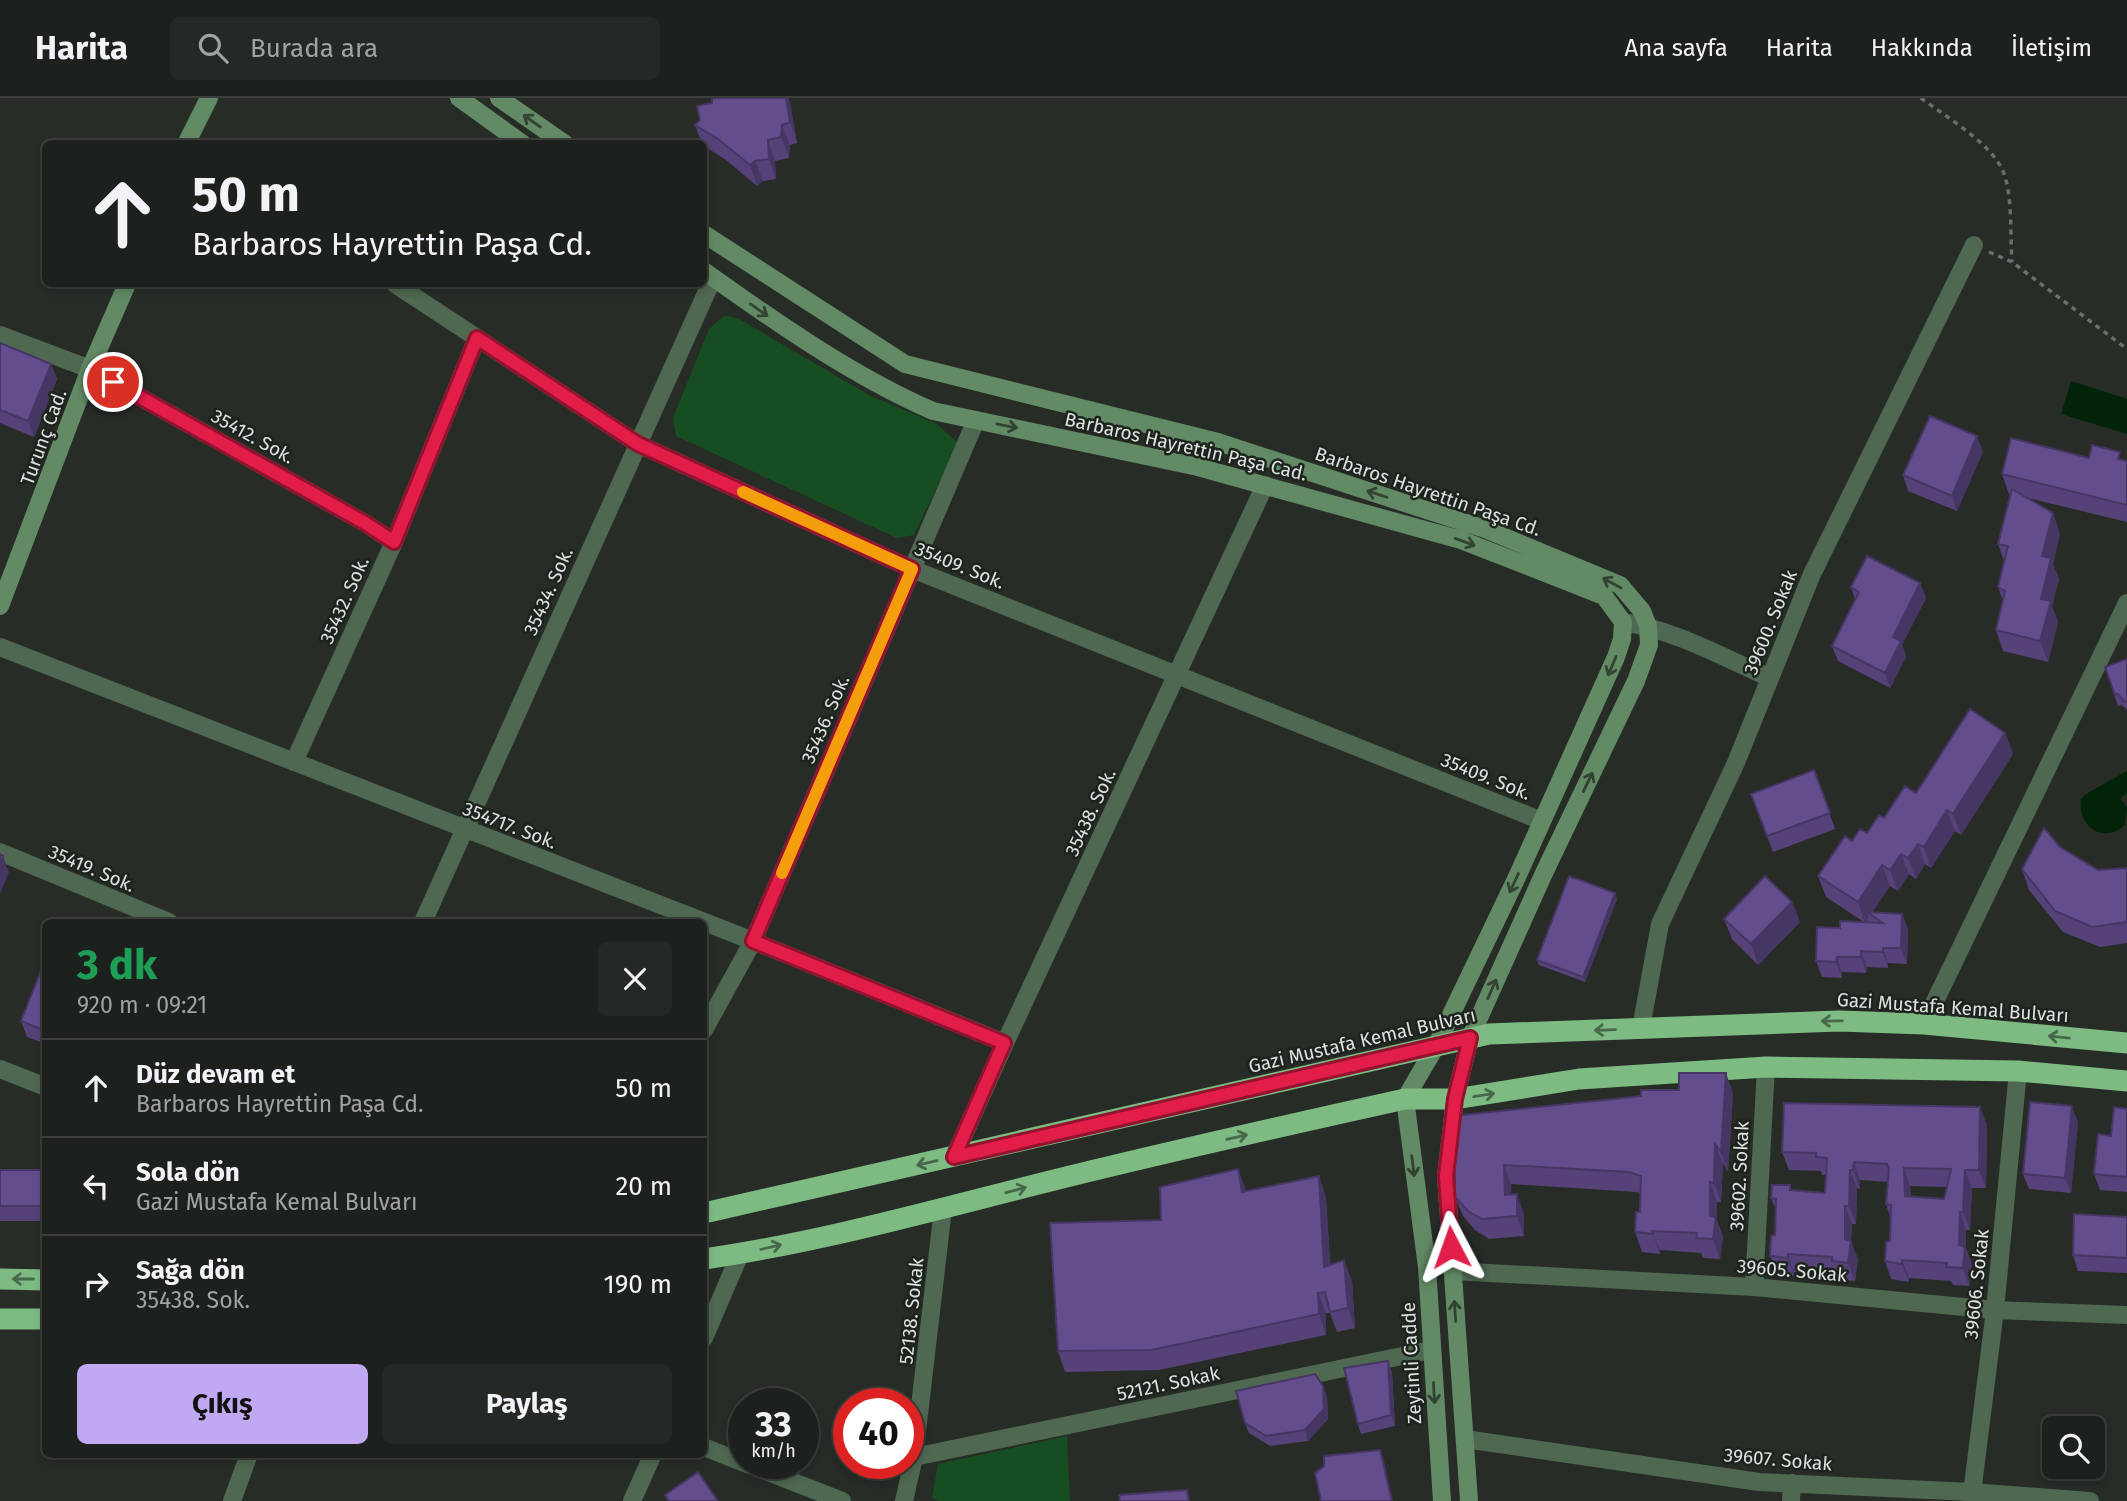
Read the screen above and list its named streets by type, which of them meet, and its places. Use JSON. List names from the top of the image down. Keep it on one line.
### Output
{"streets":{"highway":["Gazi Mustafa Kemal Bulvarı"],"street":["35412. Sok.","Turunç Cad.","Barbaros Hayrettin Paşa Cad.","Barbaros Hayrettin Paşa Cd.","35409. Sok.","35434. Sok.","35432. Sok.","39600. Sokak","35436. Sok.","35438. Sok.","354717. Sok.","35419. Sok.","39602. Sokak","39605. Sokak","39606. Sokak","52138. Sokak","Zeytinli Cadde","52121. Sokak","39607. Sokak"]},"crossings":[["35412. Sok.","Turunç Cad."],["35412. Sok.","35432. Sok."],["Barbaros Hayrettin Paşa Cad.","35436. Sok."],["Barbaros Hayrettin Paşa Cad.","35438. Sok."],["35409. Sok.","35434. Sok."],["35409. Sok.","35432. Sok."],["35409. Sok.","35436. Sok."],["35409. Sok.","35438. Sok."],["35434. Sok.","354717. Sok."],["35432. Sok.","354717. Sok."],["39600. Sokak","Gazi Mustafa Kemal Bulvarı"],["35436. Sok.","354717. Sok."],["35438. Sok.","354717. Sok."],["35438. Sok.","Gazi Mustafa Kemal Bulvarı"],["39602. Sokak","39605. Sokak"],["39605. Sokak","39606. Sokak"],["39606. Sokak","39607. Sokak"],["Zeytinli Cadde","52121. Sokak"]],"one_way":["Barbaros Hayrettin Paşa Cad.","Barbaros Hayrettin Paşa Cd."],"page":{"header":"Harita","search":"Burada ara","nav":["Ana sayfa","Harita","Hakkında","İletişim"],"turn":["50 m","Barbaros Hayrettin Paşa Cd."],"heading":["3 dk","920 m · 09:21"],"list":[{"name":"Düz devam et","note":"Barbaros Hayrettin Paşa Cd.","value":"50 m"},{"name":"Sola dön","note":"Gazi Mustafa Kemal Bulvarı","value":"20 m"},{"name":"Sağa dön","note":"35438. Sok.","value":"190 m"}],"buttons":["Çıkış","Paylaş"],"speed":"33 km/h","limit":"40"}}
